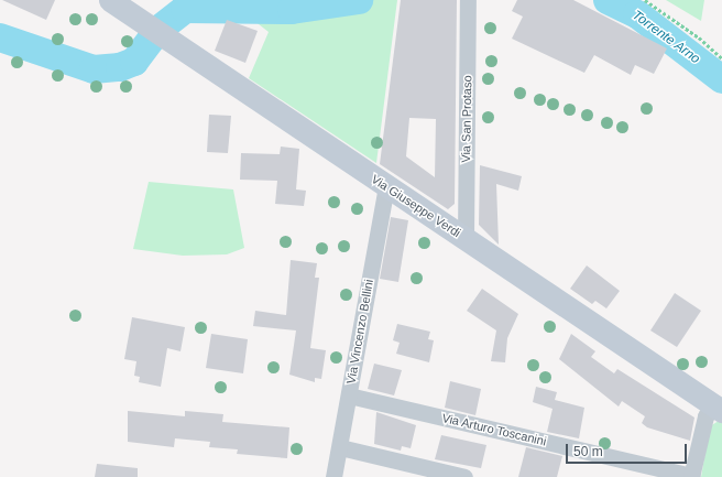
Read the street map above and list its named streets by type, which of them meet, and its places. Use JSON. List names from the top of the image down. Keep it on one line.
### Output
{"streets":{"street":["Via San Protaso","Via Giuseppe Verdi","Via Vincenzo Bellini","Via Arturo Toscanini"]},"crossings":[["Via San Protaso","Via Giuseppe Verdi"],["Via Giuseppe Verdi","Via Vincenzo Bellini"],["Via Vincenzo Bellini","Via Arturo Toscanini"]],"water":["Torrente Arno"],"scale_bar":"50 m"}
